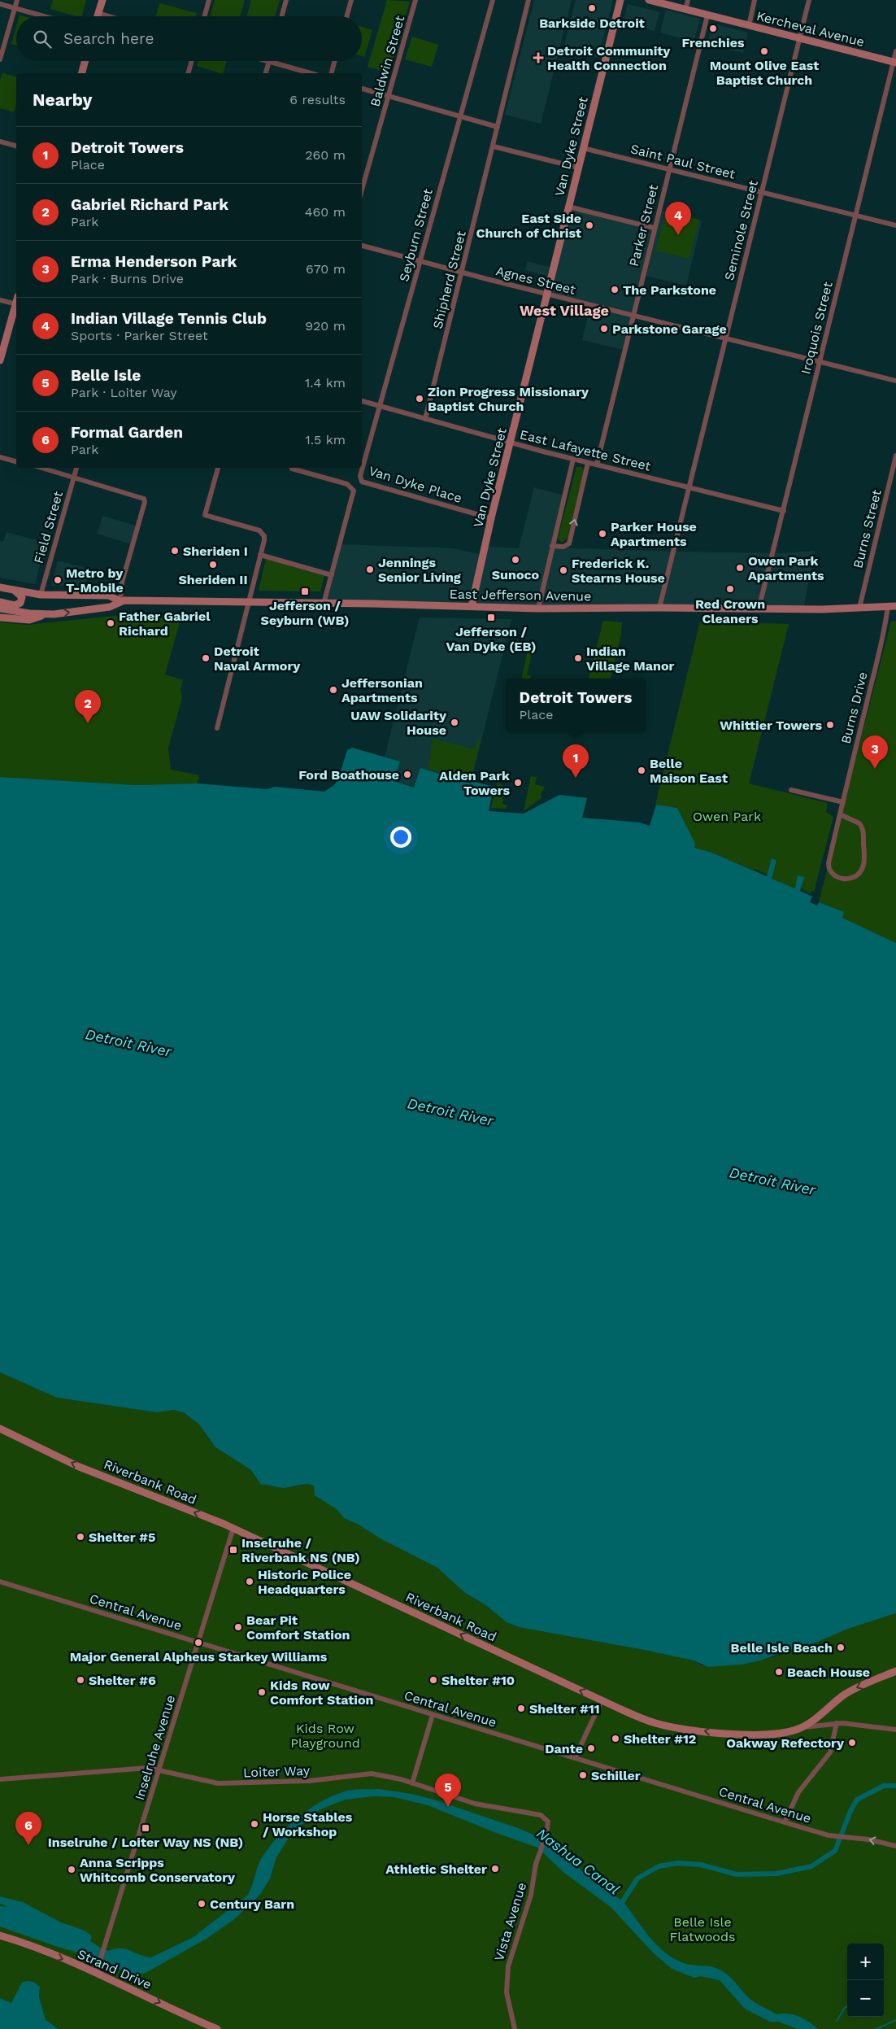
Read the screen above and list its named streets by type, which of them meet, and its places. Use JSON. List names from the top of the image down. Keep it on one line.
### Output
{"streets":{"main road":["Kercheval Avenue","Van Dyke Street","East Jefferson Avenue","Riverbank Road","Strand Drive"],"street":["Baldwin Street","Saint Paul Street","Parker Street","Seminole Street","Seyburn Street","Shipherd Street","Agnes Street","Iroquois Street","East Lafayette Street","Van Dyke Place","Field Street","Burns Street","Burns Drive","Central Avenue","Inselruhe Avenue","Loiter Way","Vista Avenue"]},"crossings":[["Kercheval Avenue","Parker Street"],["Kercheval Avenue","Seminole Street"],["Kercheval Avenue","Iroquois Street"],["Van Dyke Street","Saint Paul Street"],["Van Dyke Street","Agnes Street"],["Van Dyke Street","East Lafayette Street"],["Van Dyke Street","Van Dyke Place"],["Van Dyke Street","East Jefferson Avenue"],["Saint Paul Street","Parker Street"],["Saint Paul Street","Seminole Street"],["Saint Paul Street","Iroquois Street"],["Parker Street","Agnes Street"],["Parker Street","East Lafayette Street"],["Seminole Street","Agnes Street"],["Seminole Street","East Lafayette Street"],["Seminole Street","East Jefferson Avenue"],["Seyburn Street","Agnes Street"],["Seyburn Street","East Lafayette Street"],["Seyburn Street","Van Dyke Place"],["Shipherd Street","Agnes Street"],["Shipherd Street","East Lafayette Street"],["Agnes Street","Iroquois Street"],["Iroquois Street","East Lafayette Street"],["Iroquois Street","East Jefferson Avenue"],["Field Street","East Jefferson Avenue"],["Burns Street","East Jefferson Avenue"],["East Jefferson Avenue","Burns Drive"],["Riverbank Road","Inselruhe Avenue"],["Central Avenue","Inselruhe Avenue"],["Inselruhe Avenue","Loiter Way"],["Inselruhe Avenue","Strand Drive"],["Loiter Way","Vista Avenue"]],"one_way":["Riverbank Road","Strand Drive"],"districts":["West Village"],"water":["Detroit River","Nashua Canal"],"parks":["Owen Park","Kids Row Playground","Belle Isle Flatwoods"],"places":{"other":["Barkside Detroit","Frenchies","Mount Olive East Baptist Church","East Side Church of Christ","The Parkstone","Parkstone Garage","Zion Progress Missionary Baptist Church","Parker House Apartments","Sheriden I","Sunoco","Sheriden II","Owen Park Apartments","Jennings Senior Living","Frederick K. Stearns House","Metro by T-Mobile","Red Crown Cleaners","Father Gabriel Richard","Detroit Naval Armory","Indian Village Manor","Jeffersonian Apartments","UAW Solidarity House","Whittier Towers","Belle Maison East","Ford Boathouse","Alden Park Towers","Shelter #5","Historic Police Headquarters","Bear Pit Comfort Station","Major General Alpheus Starkey Williams","Belle Isle Beach","Beach House","Shelter #6","Shelter #10","Kids Row Comfort Station","Shelter #11","Shelter #12","Oakway Refectory","Dante","Schiller","Horse Stables / Workshop","Athletic Shelter","Anna Scripps Whitcomb Conservatory","Century Barn"],"health":["Detroit Community Health Connection"],"transit":["Jefferson / Seyburn (WB)","Jefferson / Van Dyke (EB)","Inselruhe / Riverbank NS (NB)","Inselruhe / Loiter Way NS (NB)"]},"page":{"search":"Search here","heading":["Nearby","6 results"],"list":[{"mark":"1","name":"Detroit Towers","note":"Place","value":"260 m"},{"mark":"2","name":"Gabriel Richard Park","note":"Park","value":"460 m"},{"mark":"3","name":"Erma Henderson Park","note":"Park · Burns Drive","value":"670 m"},{"mark":"4","name":"Indian Village Tennis Club","note":"Sports · Parker Street","value":"920 m"},{"mark":"5","name":"Belle Isle","note":"Park · Loiter Way","value":"1.4 km"},{"mark":"6","name":"Formal Garden","note":"Park","value":"1.5 km"}],"pins":["4","2","3","1","5","6"],"popup":["Detroit Towers","Place"],"map_buttons":["+","−"]}}
